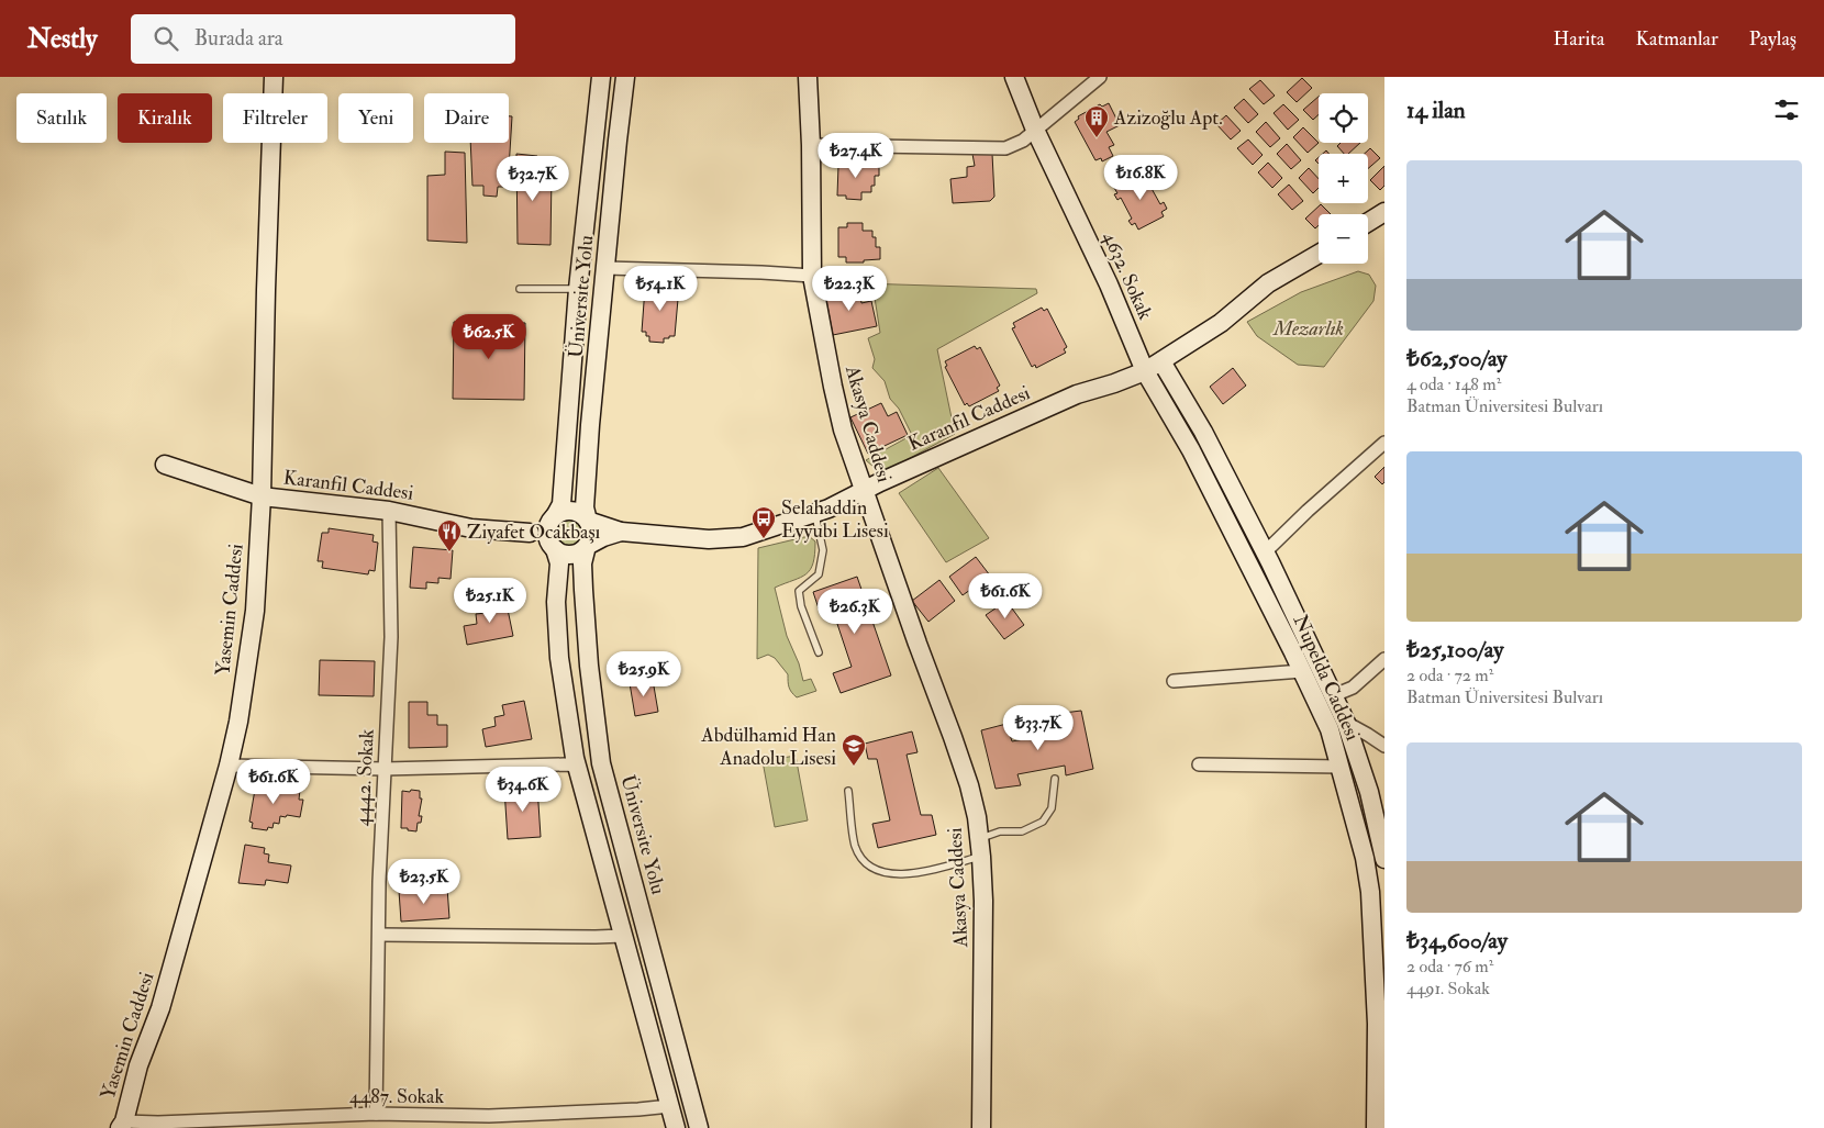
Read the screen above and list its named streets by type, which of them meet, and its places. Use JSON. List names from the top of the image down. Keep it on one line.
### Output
{"streets":{"street":["4632. Sokak","Üniversite Yolu","Karanfil Caddesi","Akasya Caddesi","Yasemin Caddesi","Nupelda Caddesi","4442. Sokak","4487. Sokak"]},"crossings":[["4632. Sokak","Karanfil Caddesi"],["4632. Sokak","Nupelda Caddesi"],["Karanfil Caddesi","Akasya Caddesi"],["Karanfil Caddesi","Yasemin Caddesi"],["Karanfil Caddesi","Nupelda Caddesi"],["Karanfil Caddesi","4442. Sokak"],["Yasemin Caddesi","4487. Sokak"],["4442. Sokak","4487. Sokak"]],"parks":["Mezarlık"],"places":{"building":["Azizoğlu Apt."],"bus stop":["Selahaddin Eyyubi Lisesi"],"restaurant":["Ziyafet Ocakbaşı"],"school or university":["Abdülhamid Han Anadolu Lisesi"]},"page":{"header":"Nestly","search":"Burada ara","nav":["Harita","Katmanlar","Paylaş"],"heading":"14 ilan","map_buttons":["+","−"],"chip":["Satılık","Kiralık","Filtreler","Yeni","Daire"],"price":["₺27.4K","₺16.8K","₺32.7K","₺54.1K","₺22.3K","₺62.5K","₺61.6K","₺25.1K","₺26.3K","₺25.9K","₺33.7K","₺61.6K","₺34.6K","₺23.5K"],"list":[{"name":"₺62,500/ay","note":"4 oda · 148 m² · Batman Üniversitesi Bulvarı"},{"name":"₺25,100/ay","note":"2 oda · 72 m² · Batman Üniversitesi Bulvarı"},{"name":"₺34,600/ay","note":"2 oda · 76 m² · 4491. Sokak"}]}}
